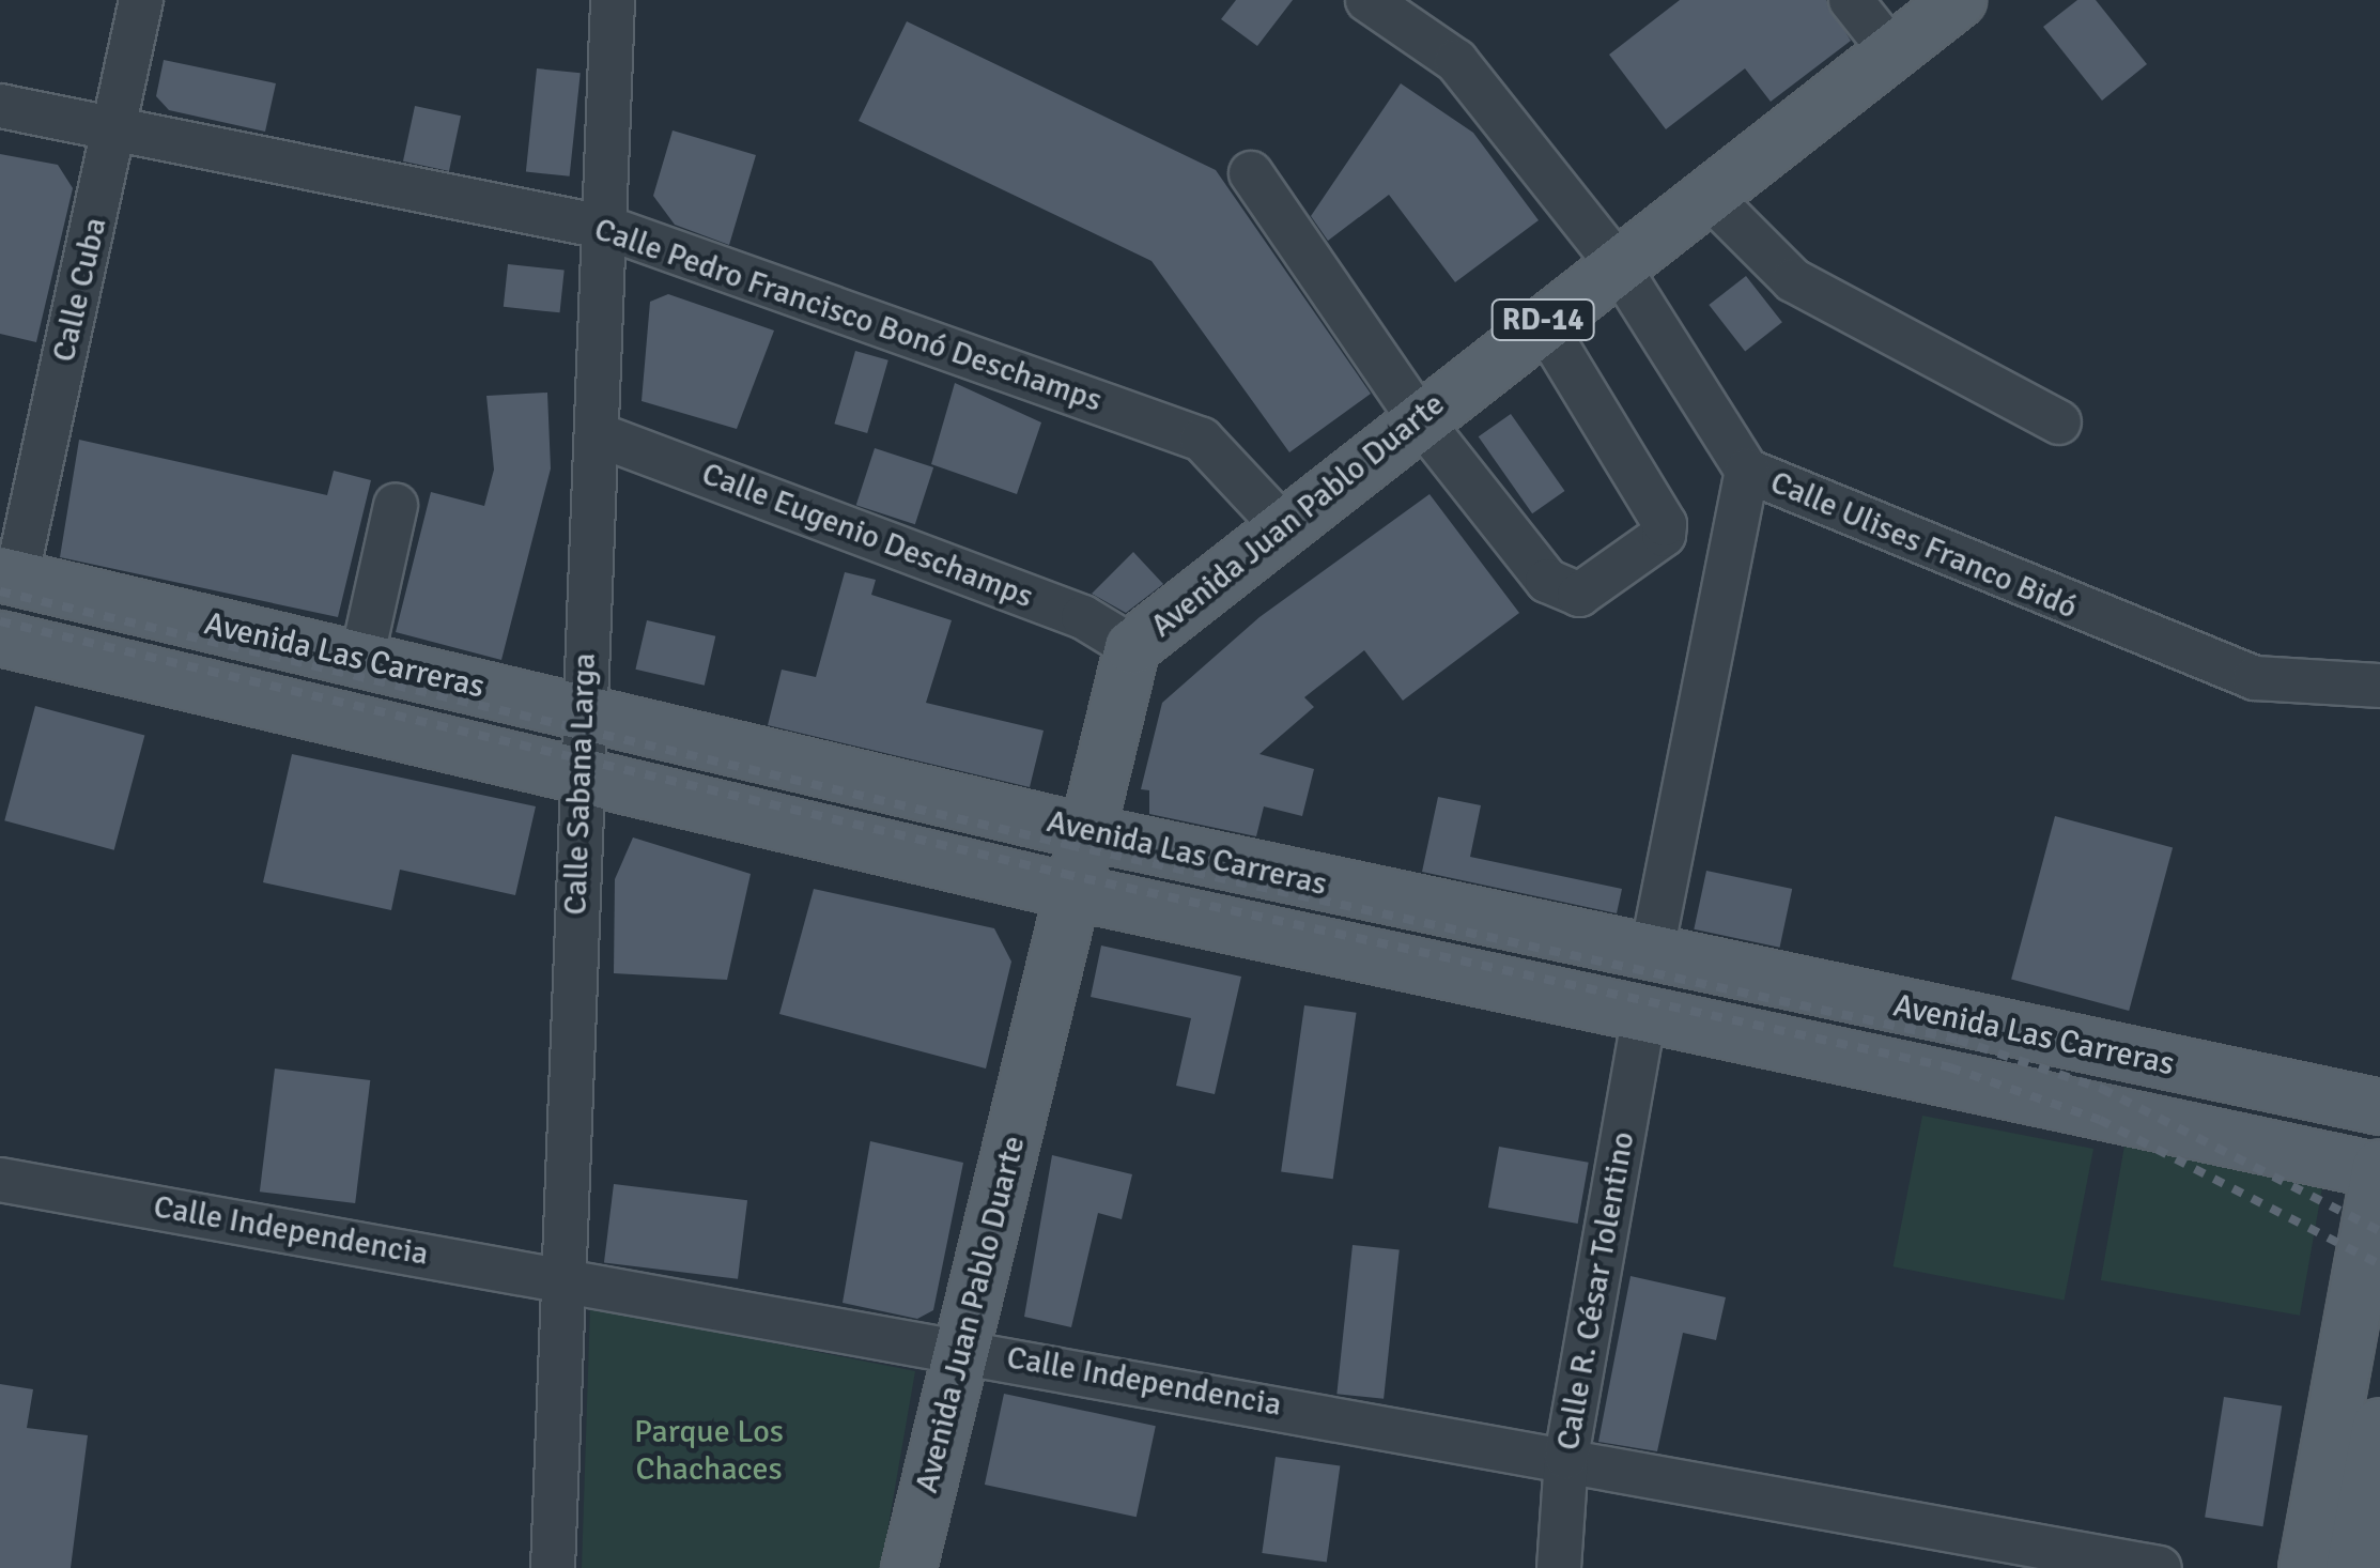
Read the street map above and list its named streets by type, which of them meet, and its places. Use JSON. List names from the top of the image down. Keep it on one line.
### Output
{"streets":{"main road":["RD-14","Avenida Juan Pablo Duarte","Avenida Las Carreras"],"street":["Calle Cuba","Calle Pedro Francisco Bonó Deschamps","Calle Eugenio Deschamps","Calle Ulises Franco Bidó","Calle Sabana Larga","Calle Independencia","Calle R. César Tolentino"]},"crossings":[["Calle Cuba","Calle Pedro Francisco Bonó Deschamps"],["Calle Cuba","Avenida Las Carreras"],["Calle Pedro Francisco Bonó Deschamps","Avenida Juan Pablo Duarte"],["Calle Pedro Francisco Bonó Deschamps","Calle Sabana Larga"],["Avenida Juan Pablo Duarte","Calle Eugenio Deschamps"],["Avenida Juan Pablo Duarte","Calle Ulises Franco Bidó"],["Avenida Juan Pablo Duarte","Avenida Las Carreras"],["Avenida Juan Pablo Duarte","Calle Independencia"],["Calle Eugenio Deschamps","Calle Sabana Larga"],["Avenida Las Carreras","Calle Sabana Larga"],["Avenida Las Carreras","Calle R. César Tolentino"],["Calle Sabana Larga","Calle Independencia"],["Calle Independencia","Calle R. César Tolentino"]],"parks":["Parque Los Chachaces"]}
